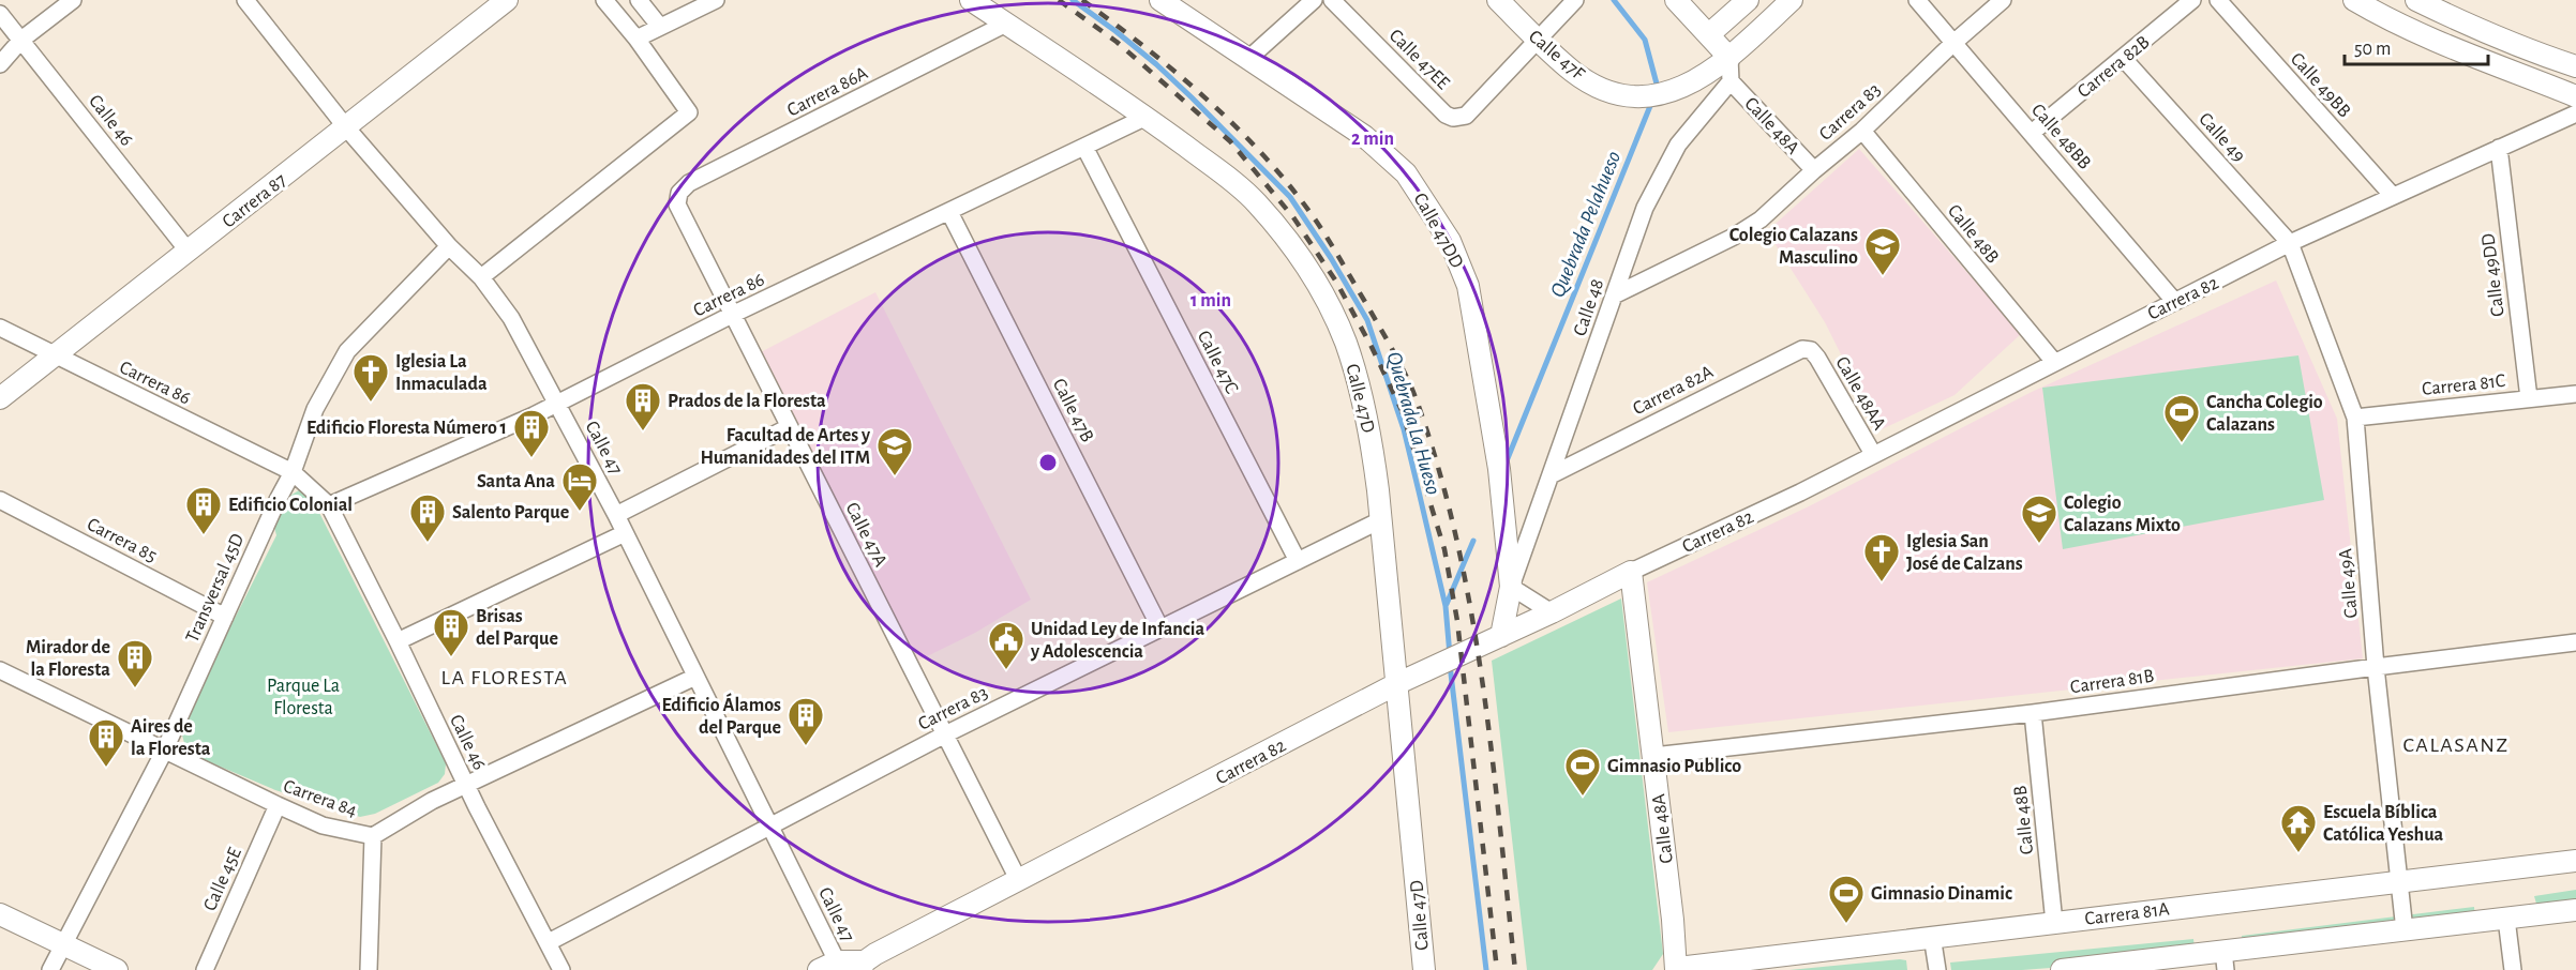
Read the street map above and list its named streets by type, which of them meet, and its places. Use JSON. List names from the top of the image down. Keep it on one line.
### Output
{"streets":{"street":["Calle 47F","Calle 47EE","Carrera 82B","Calle 49BB","Carrera 86A","Carrera 83","Calle 46","Calle 48A","Calle 48BB","Calle 49","Carrera 87","Calle 47DD","Calle 48B","Calle 49DD","Carrera 86","Carrera 82","Calle 48","Calle 47C","Carrera 81C","Carrera 82A","Calle 48AA","Calle 47D","Calle 47B","Calle 47","Calle 47A","Carrera 85","Calle 49A","Transversal 45D","Carrera 81B","Carrera 84","Calle 45E","Carrera 81A"]},"crossings":[["Calle 47F","Calle 47EE"],["Carrera 82B","Calle 48BB"],["Carrera 82B","Calle 49"],["Calle 49BB","Carrera 82"],["Carrera 86A","Calle 47D"],["Carrera 86A","Calle 47A"],["Carrera 83","Calle 46"],["Carrera 83","Calle 48A"],["Carrera 83","Calle 48BB"],["Carrera 83","Calle 48B"],["Carrera 83","Calle 48"],["Carrera 83","Calle 47C"],["Carrera 83","Calle 47D"],["Carrera 83","Calle 47B"],["Carrera 83","Calle 47"],["Carrera 83","Calle 47A"],["Calle 46","Carrera 87"],["Calle 46","Carrera 86"],["Calle 46","Transversal 45D"],["Calle 46","Carrera 84"],["Calle 48A","Carrera 82"],["Calle 48A","Calle 48"],["Calle 48A","Carrera 81B"],["Calle 48A","Carrera 81A"],["Calle 48BB","Carrera 82"],["Calle 49","Carrera 82"],["Calle 49","Calle 49A"],["Carrera 87","Carrera 86"],["Carrera 87","Calle 47"],["Calle 47DD","Carrera 82"],["Calle 47DD","Calle 48"],["Calle 48B","Carrera 82"],["Calle 48B","Carrera 81B"],["Calle 48B","Carrera 81A"],["Calle 49DD","Carrera 82"],["Calle 49DD","Carrera 81C"],["Carrera 86","Calle 47C"],["Carrera 86","Calle 47D"],["Carrera 86","Calle 47B"],["Carrera 86","Calle 47"],["Carrera 86","Calle 47A"],["Carrera 86","Transversal 45D"],["Carrera 82","Calle 48AA"],["Carrera 82","Calle 47D"],["Carrera 82","Calle 47"],["Carrera 82","Calle 47A"],["Carrera 82","Calle 49A"],["Calle 48","Carrera 82A"],["Carrera 81C","Calle 49A"],["Carrera 82A","Calle 48AA"],["Calle 47","Transversal 45D"],["Calle 47","Carrera 84"],["Carrera 85","Transversal 45D"],["Calle 49A","Carrera 81B"],["Calle 49A","Carrera 81A"],["Transversal 45D","Carrera 84"],["Carrera 84","Calle 45E"]],"districts":["LA FLORESTA","CALASANZ"],"water":["Quebrada Pelahueso","Quebrada La Hueso"],"parks":["Parque La Floresta"],"places":{"school or university":["Colegio Calazans Masculino","Facultad de Artes y Humanidades del ITM","Colegio Calazans Mixto"],"church":["Iglesia La Inmaculada","Iglesia San José de Calzans"],"building":["Prados de la Floresta","Edificio Floresta Número 1","Edificio Colonial","Salento Parque","Brisas del Parque","Mirador de la Floresta","Edificio Álamos del Parque","Aires de la Floresta"],"sports":["Cancha Colegio Calazans","Gimnasio Publico","Gimnasio Dinamic"],"hotel":["Santa Ana"],"public building":["Unidad Ley de Infancia y Adolescencia"],"temple":["Escuela Bíblica Católica Yeshua"]},"scale_bar":"50 m","rings":["2 min","1 min"]}
